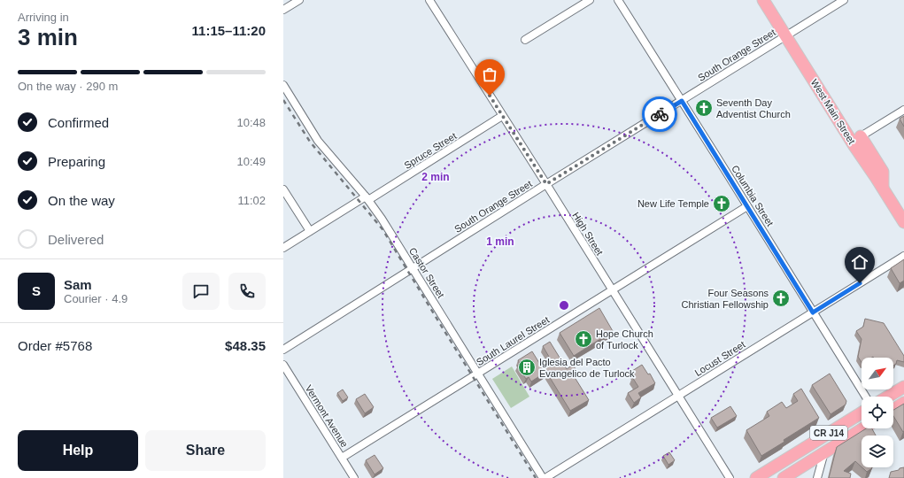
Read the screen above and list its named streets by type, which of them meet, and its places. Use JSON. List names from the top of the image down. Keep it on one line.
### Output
{"streets":{"main road":["West Main Street","CR J14"],"street":["South Orange Street","Spruce Street","Columbia Street","High Street","Castor Street","South Laurel Street","Locust Street","Vermont Avenue"]},"crossings":[["South Orange Street","West Main Street"],["South Orange Street","Columbia Street"],["South Orange Street","High Street"],["South Orange Street","Castor Street"],["Spruce Street","High Street"],["Spruce Street","Castor Street"],["Columbia Street","South Laurel Street"],["Columbia Street","Locust Street"],["High Street","South Laurel Street"],["High Street","Locust Street"],["Castor Street","South Laurel Street"],["Castor Street","Locust Street"],["South Laurel Street","Vermont Avenue"]],"places":{"church":["Seventh Day Adventist Church","New Life Temple","Four Seasons Christian Fellowship","Hope Church of Turlock"],"building":["Iglesia del Pacto Evangelico de Turlock"]},"north":"top right","page":{"heading":["3 min","Arriving in","11:15–11:20"],"panel":["Sam","Courier · 4.9","Order #5768","$48.35"],"bar":"On the way · 290 m","list":[["Confirmed","10:48"],["Preparing","10:49"],["On the way","11:02"],"Delivered"],"round":"S","buttons":["Help","Share"]},"rings":["2 min","1 min"]}
